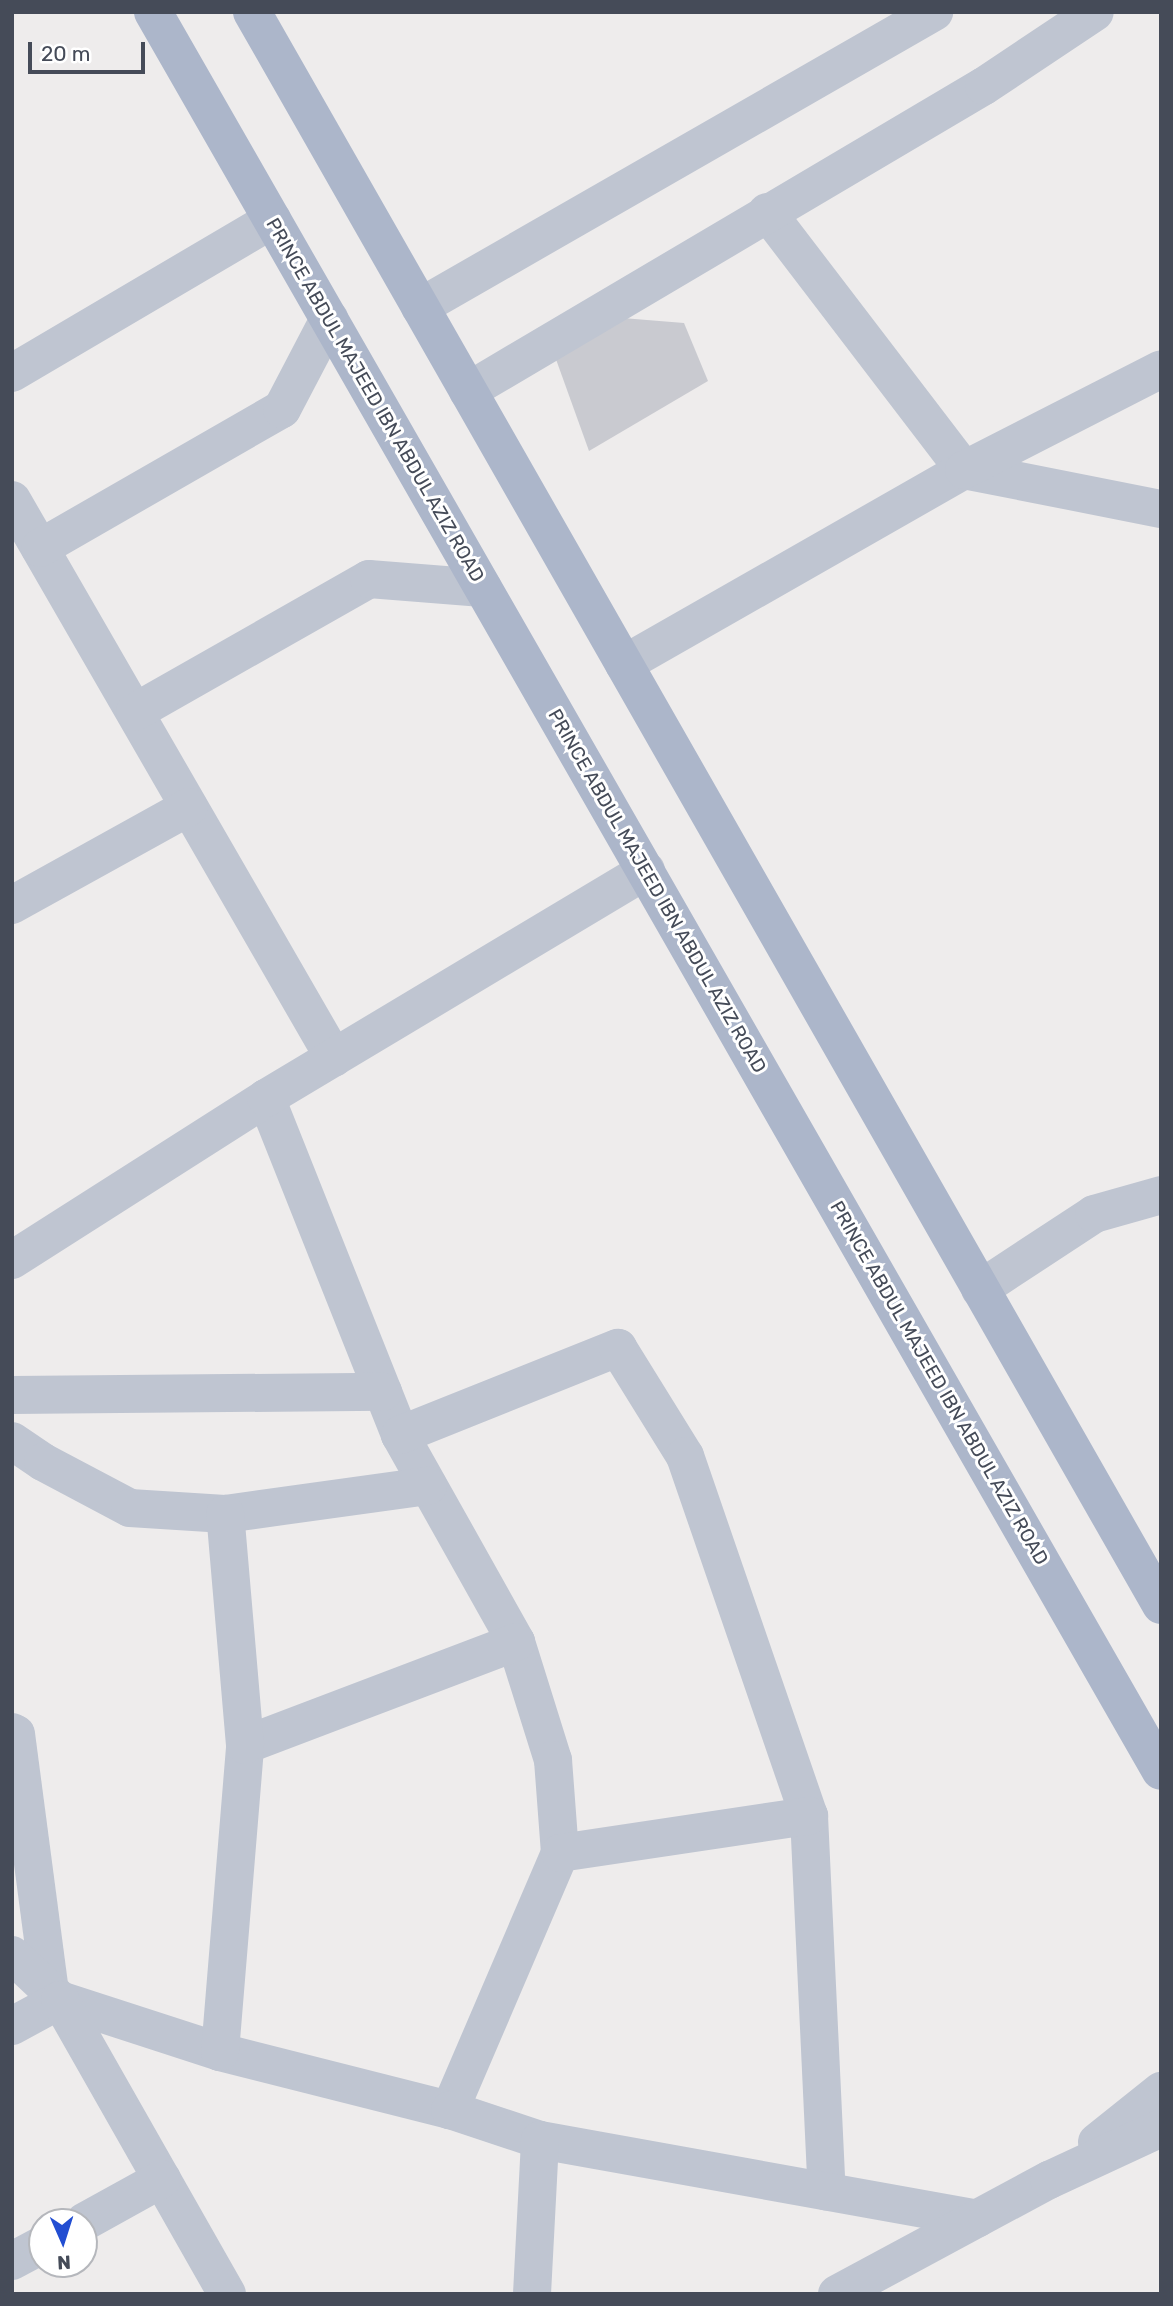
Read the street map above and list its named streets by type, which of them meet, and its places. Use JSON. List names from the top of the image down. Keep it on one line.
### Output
{"streets":{"main road":["PRINCE ABDUL MAJEED IBN ABDUL AZIZ ROAD"]},"scale_bar":"20 m","north":"bottom"}
